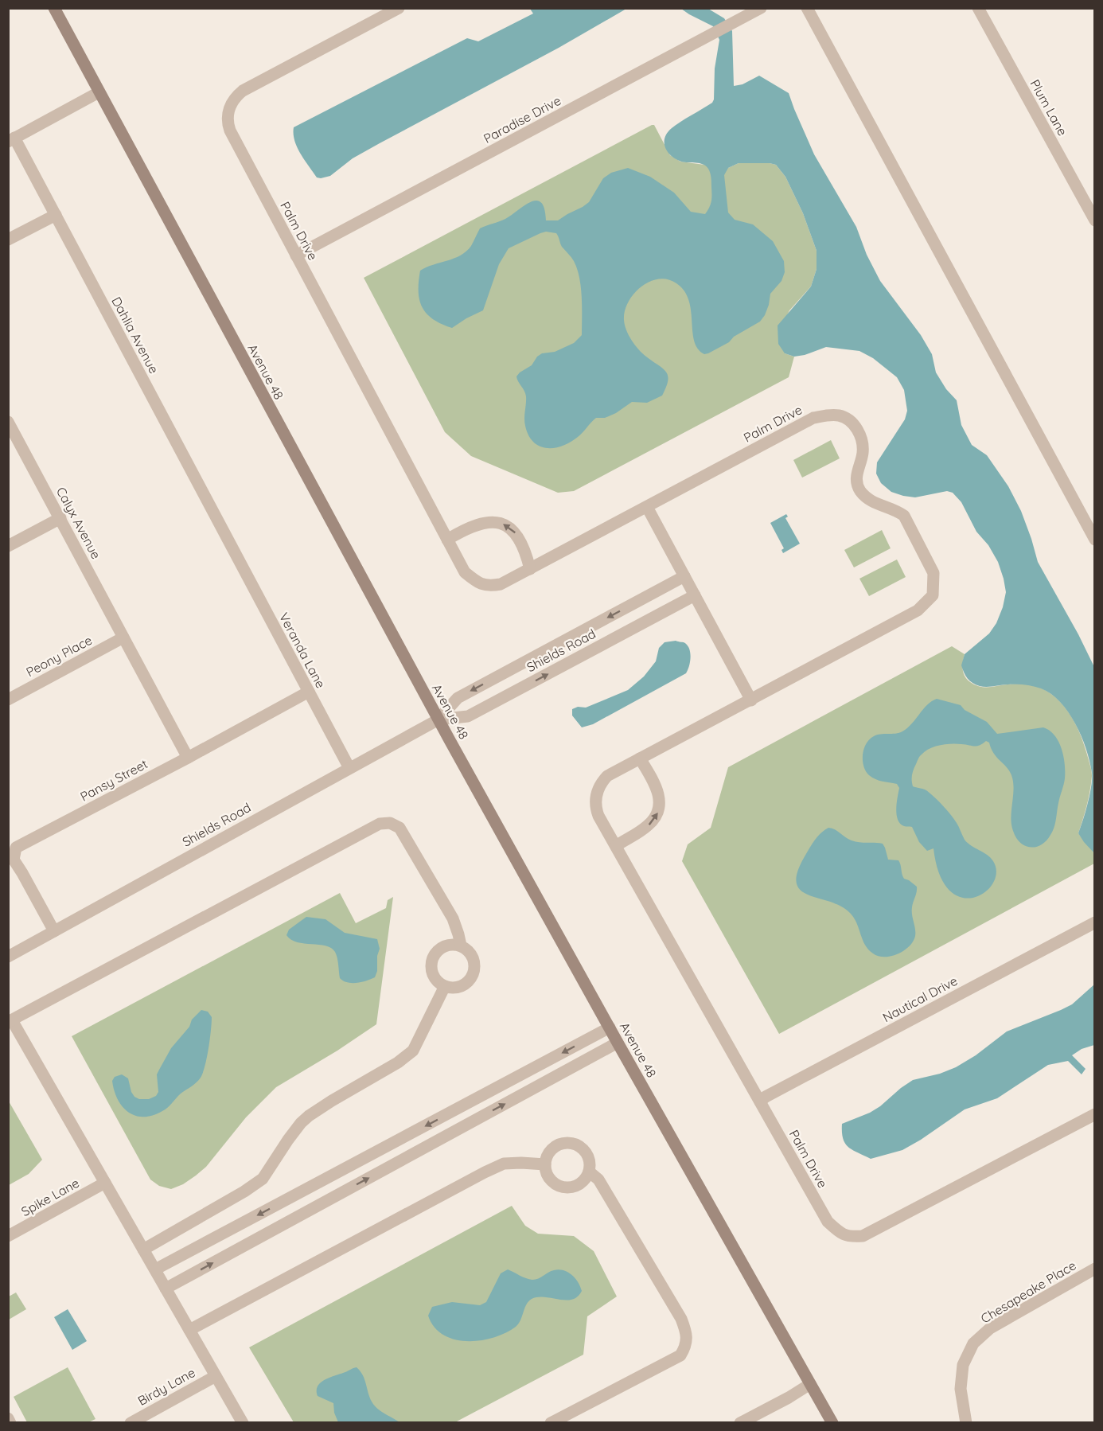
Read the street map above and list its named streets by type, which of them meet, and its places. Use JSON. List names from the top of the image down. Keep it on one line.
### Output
{"streets":{"main road":["Avenue 48"],"street":["Plum Lane","Paradise Drive","Palm Drive","Dahlia Avenue","Calyx Avenue","Veranda Lane","Shields Road","Peony Place","Pansy Street","Nautical Drive","Spike Lane","Chesapeake Place","Birdy Lane"]},"crossings":[["Paradise Drive","Palm Drive"],["Palm Drive","Nautical Drive"],["Dahlia Avenue","Veranda Lane"],["Avenue 48","Shields Road"],["Calyx Avenue","Peony Place"],["Calyx Avenue","Pansy Street"],["Veranda Lane","Shields Road"],["Veranda Lane","Pansy Street"],["Shields Road","Pansy Street"]]}
